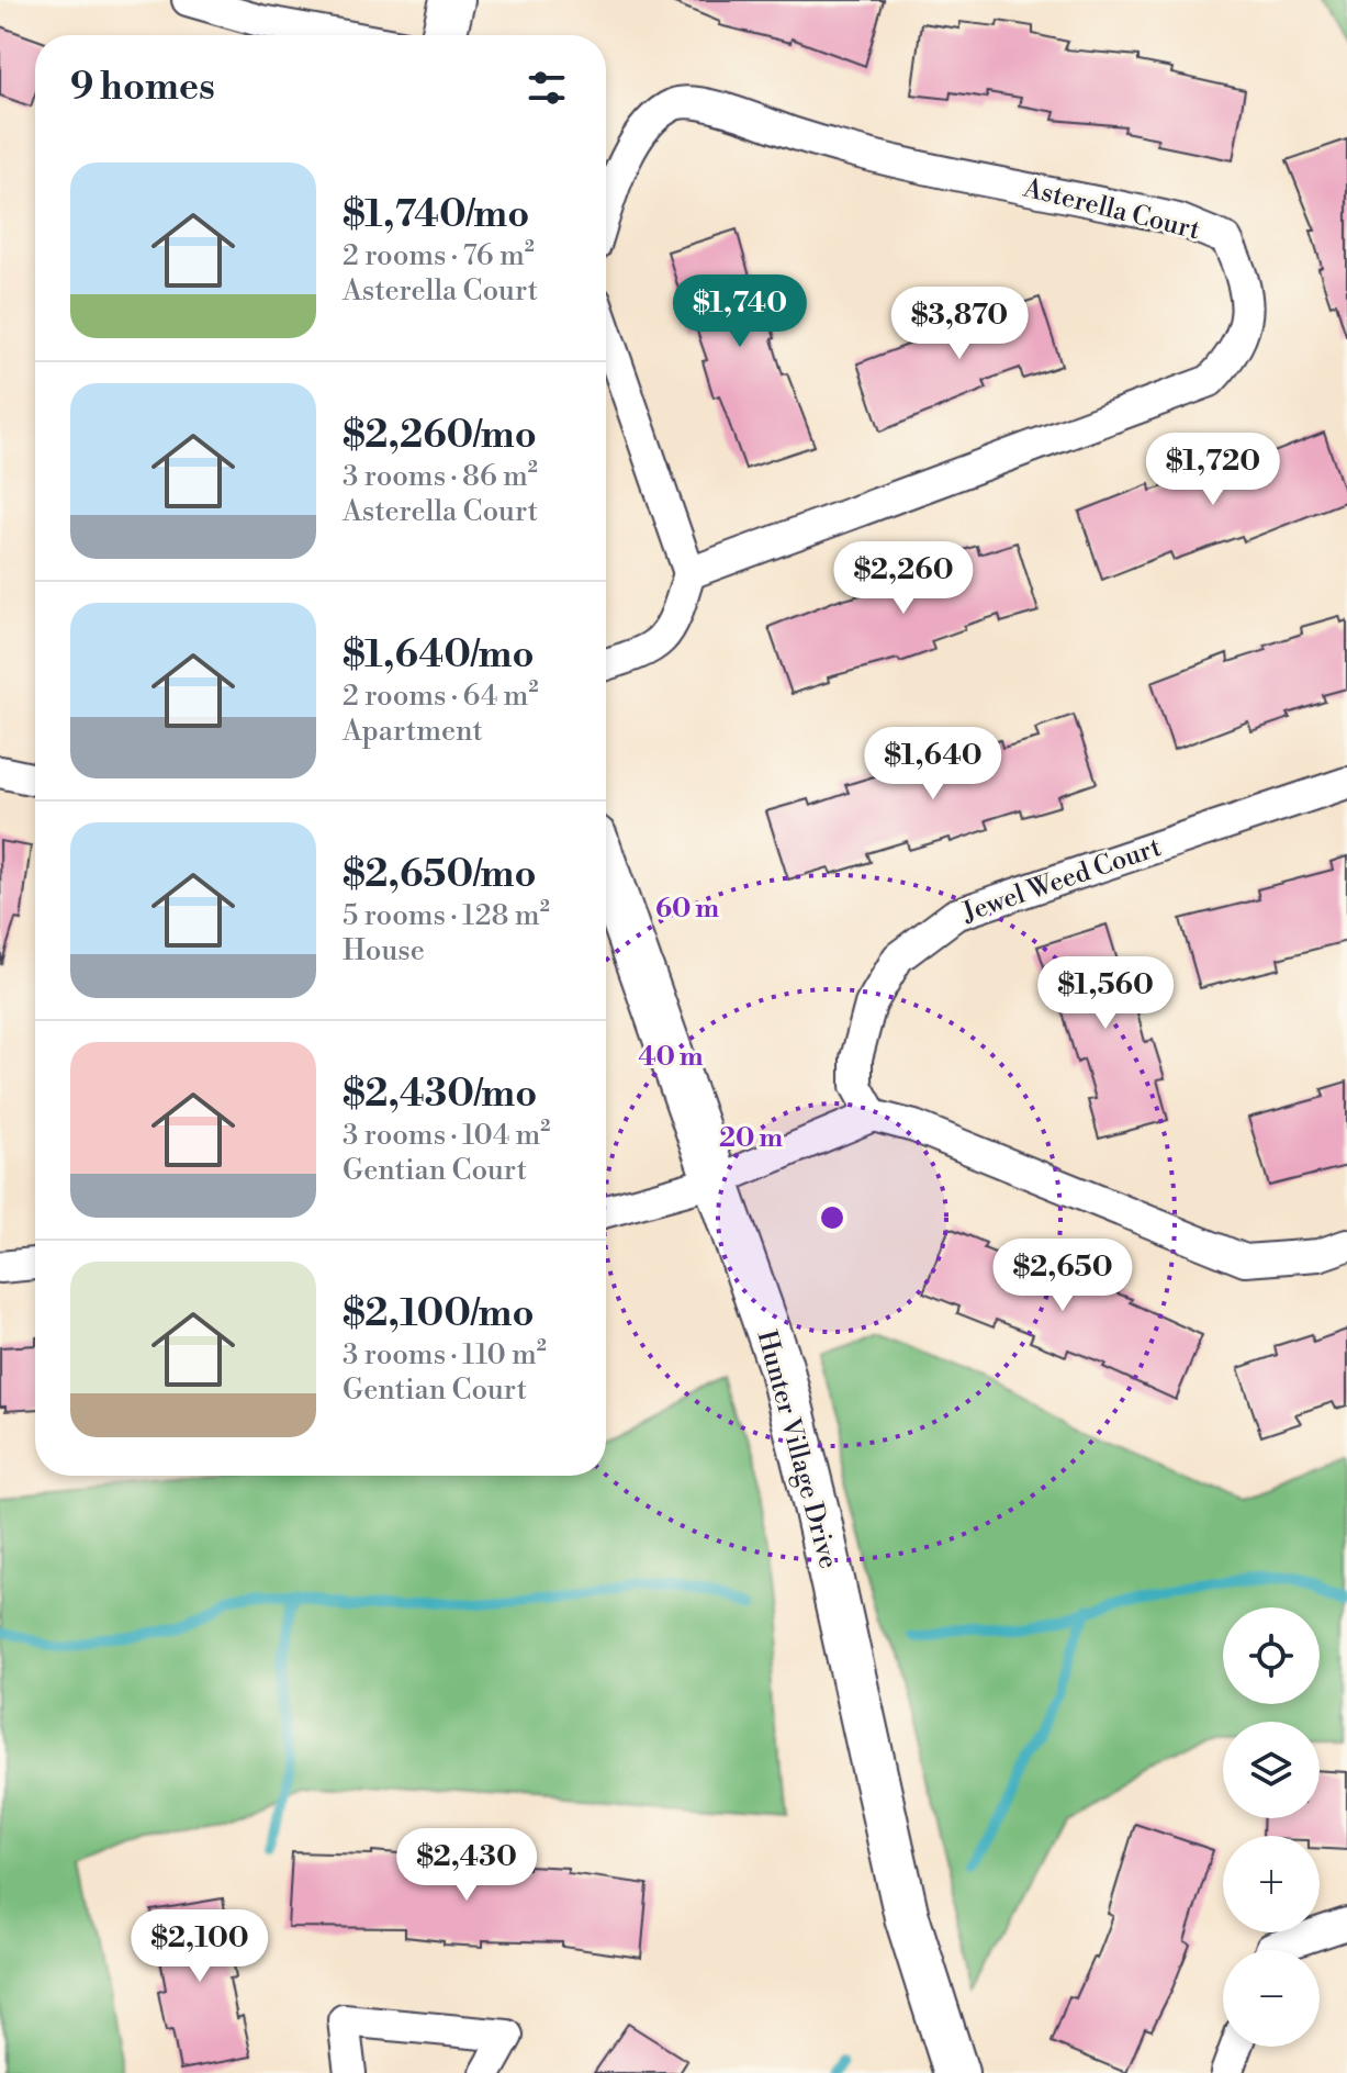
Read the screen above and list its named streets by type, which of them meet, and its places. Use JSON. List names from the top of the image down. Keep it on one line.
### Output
{"streets":{"street":["Asterella Court","Jewel Weed Court","Hunter Village Drive"]},"page":{"heading":"9 homes","list":[{"name":"$1,740/mo","note":"2 rooms · 76 m² · Asterella Court"},{"name":"$2,260/mo","note":"3 rooms · 86 m² · Asterella Court"},{"name":"$1,640/mo","note":"2 rooms · 64 m² · Apartment"},{"name":"$2,650/mo","note":"5 rooms · 128 m² · House"},{"name":"$2,430/mo","note":"3 rooms · 104 m² · Gentian Court"},{"name":"$2,100/mo","note":"3 rooms · 110 m² · Gentian Court"}],"price":["$1,740","$3,870","$1,720","$2,260","$1,640","$1,560","$2,650","$2,430","$2,100"],"map_buttons":["+","−"]},"rings":["60 m","40 m","20 m"]}
